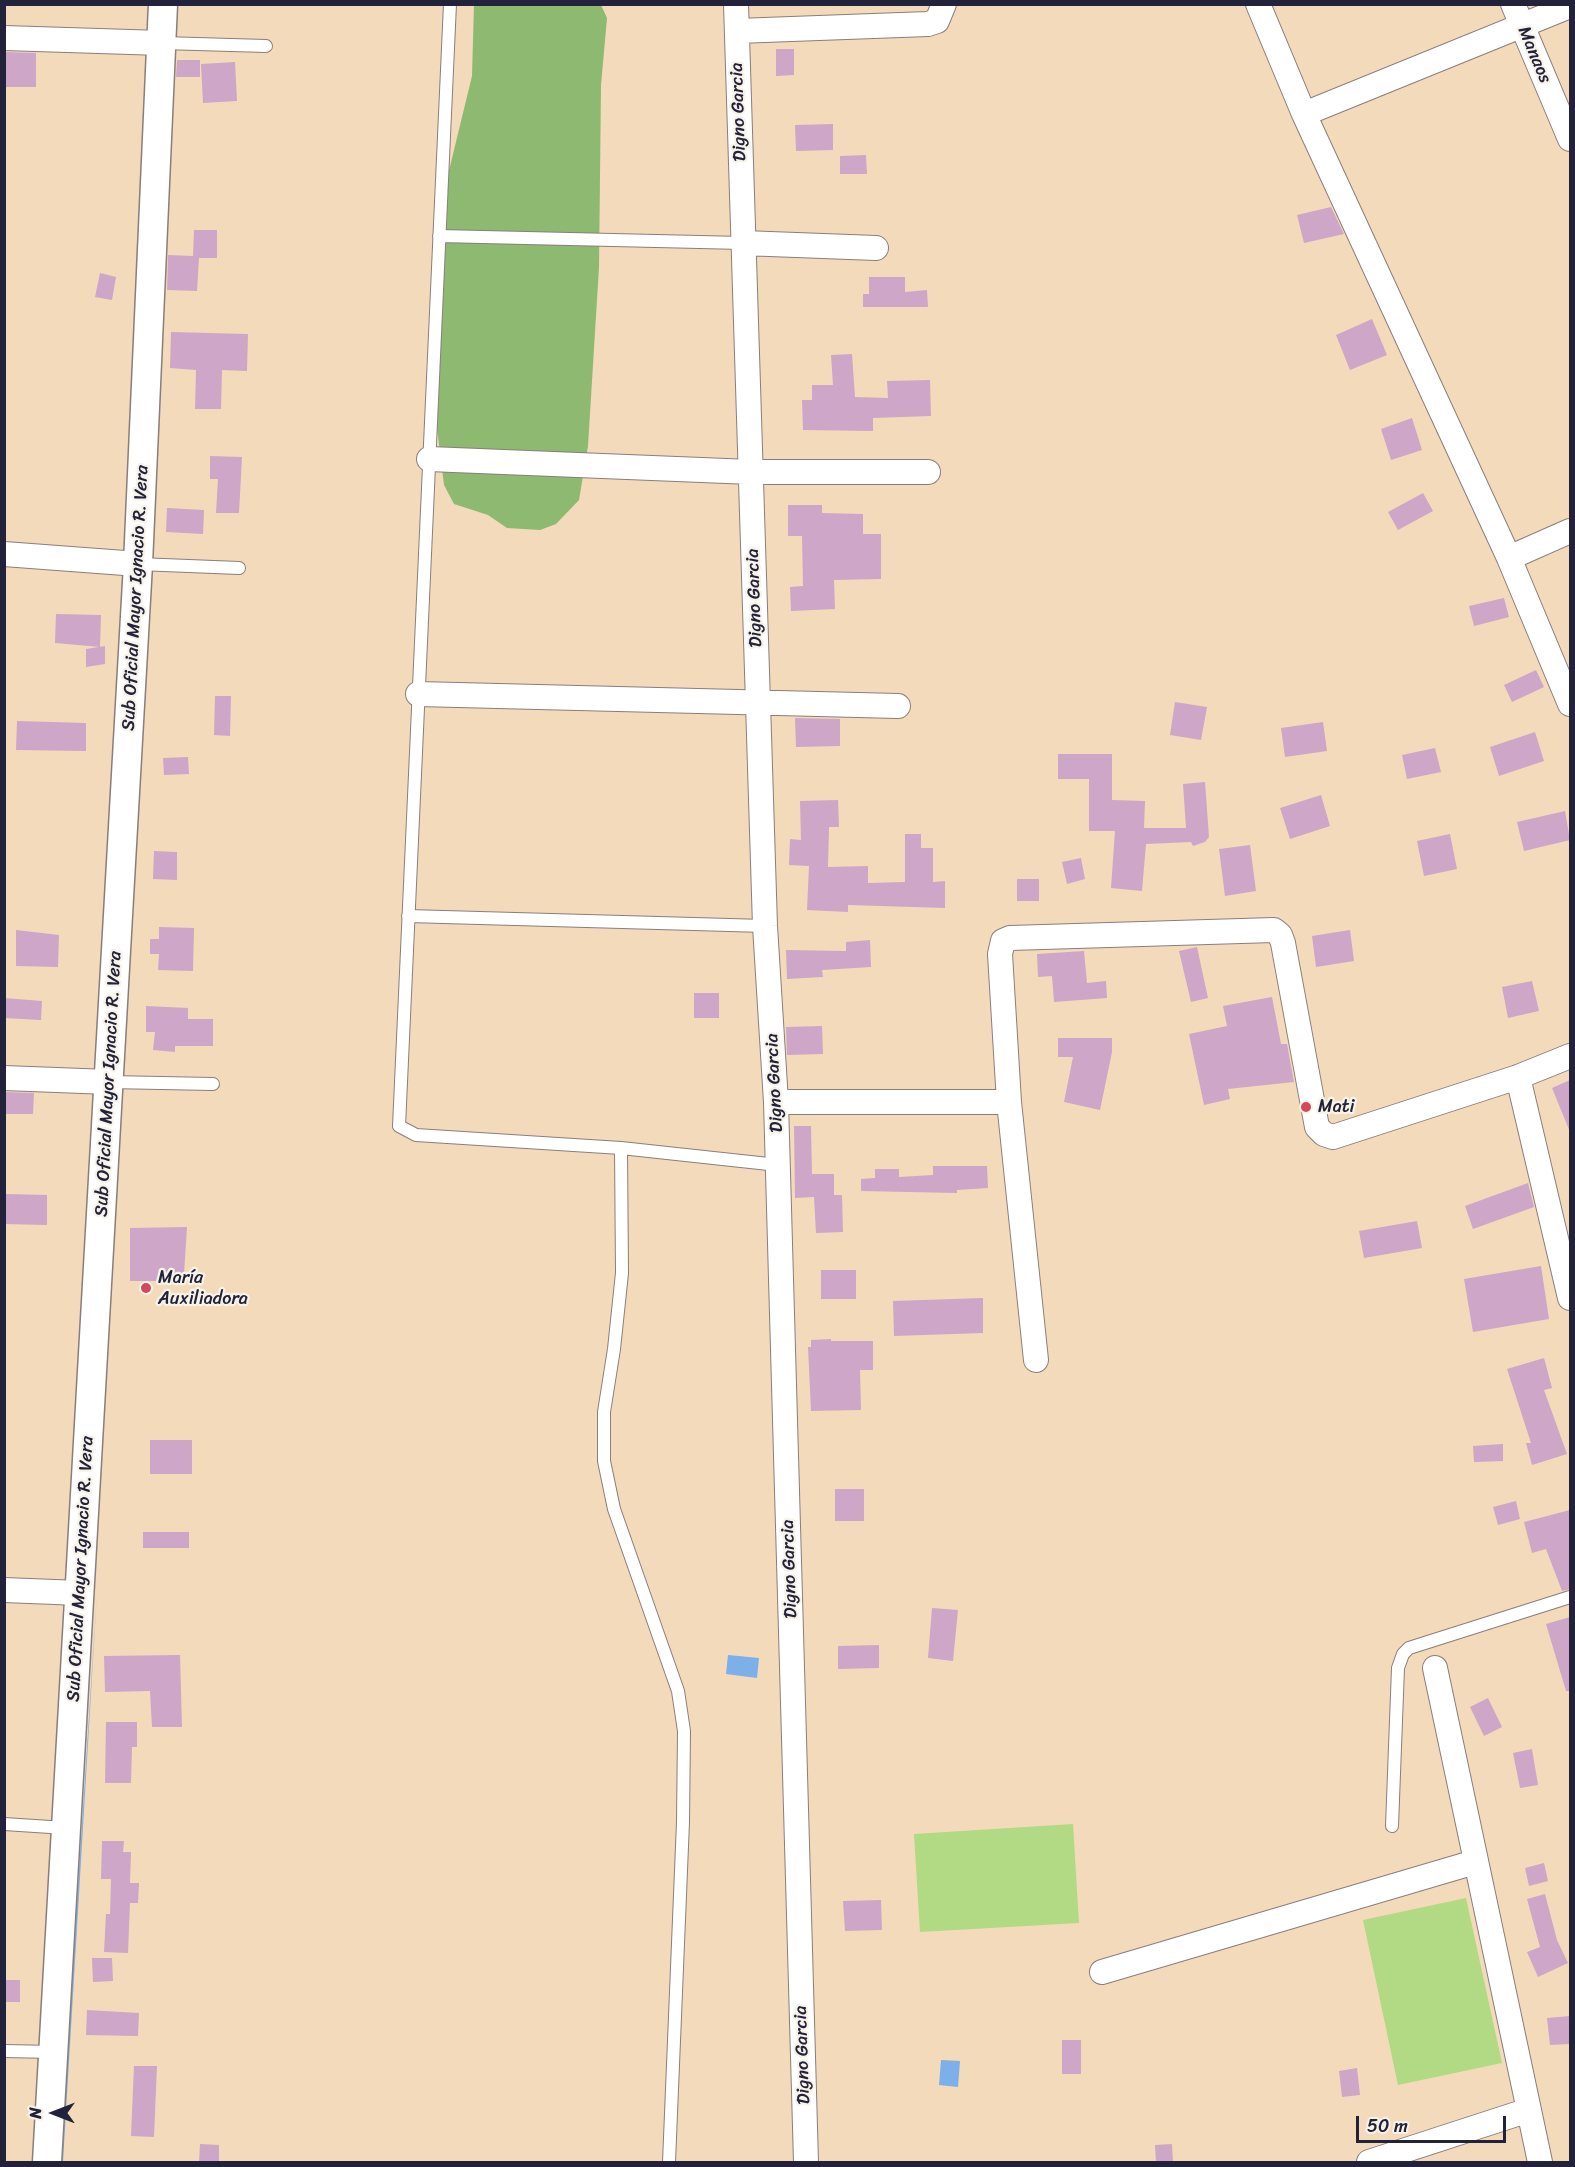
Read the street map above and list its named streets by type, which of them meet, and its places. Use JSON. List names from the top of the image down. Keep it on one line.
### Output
{"streets":{"street":["Manaos","Digno Garcia","Sub Oficial Mayor Ignacio R. Vera"]},"places":["Mati","María Auxiliadora"],"scale_bar":"50 m","north":"left"}
